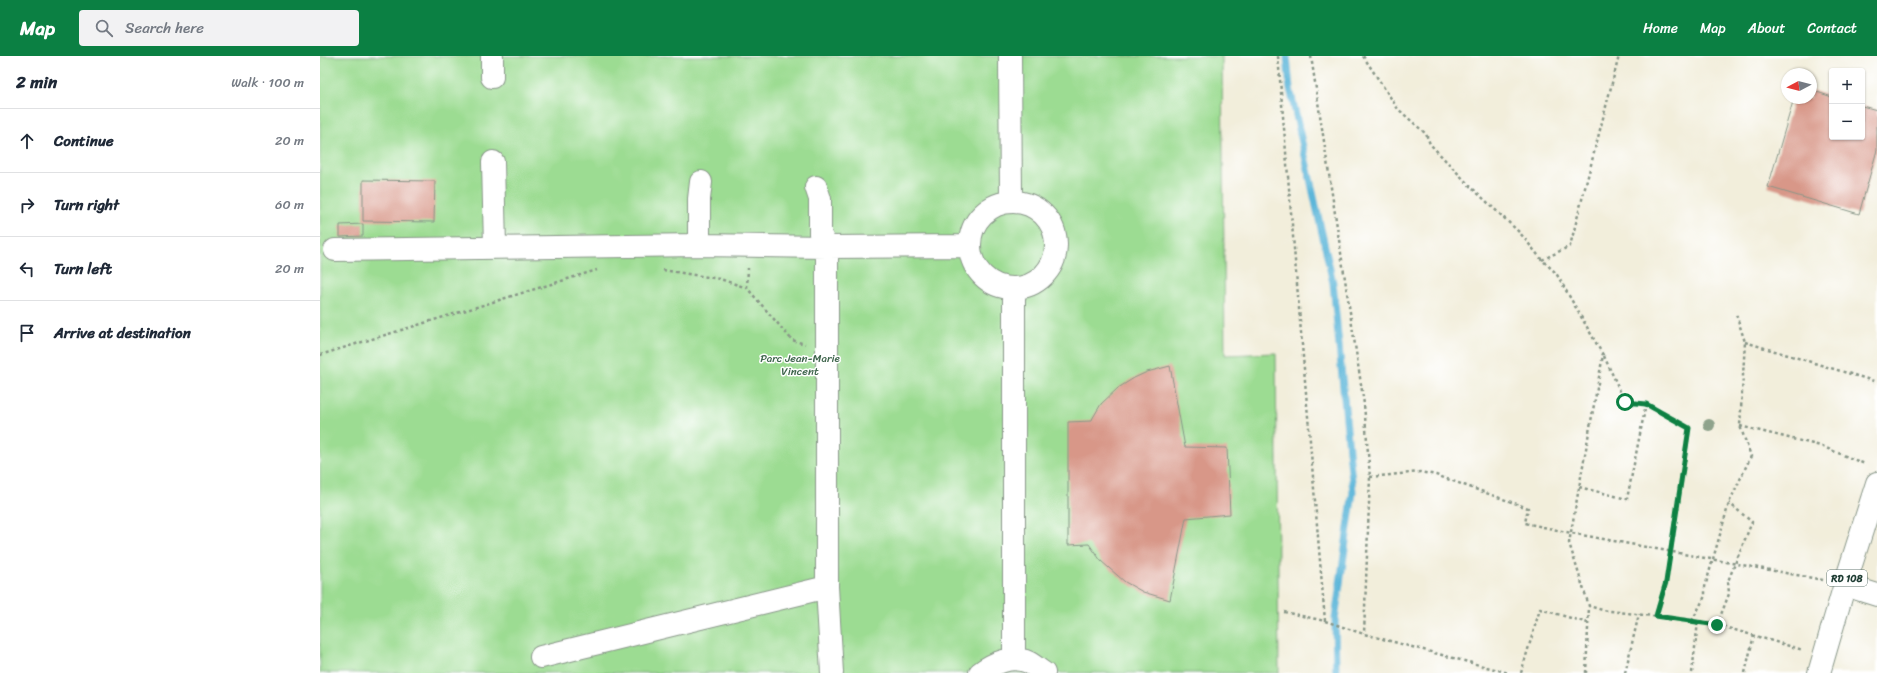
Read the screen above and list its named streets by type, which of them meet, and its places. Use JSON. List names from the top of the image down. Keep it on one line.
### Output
{"streets":{"street":["RD 108"]},"parks":["Parc Jean-Marie Vincent"],"north":"left","page":{"header":"Map","search":"Search here","nav":["Home","Map","About","Contact"],"heading":["2 min","Walk · 100 m"],"map_buttons":["+","−"],"list":[["Continue","20 m"],["Turn right","60 m"],["Turn left","20 m"],"Arrive at destination"]}}
